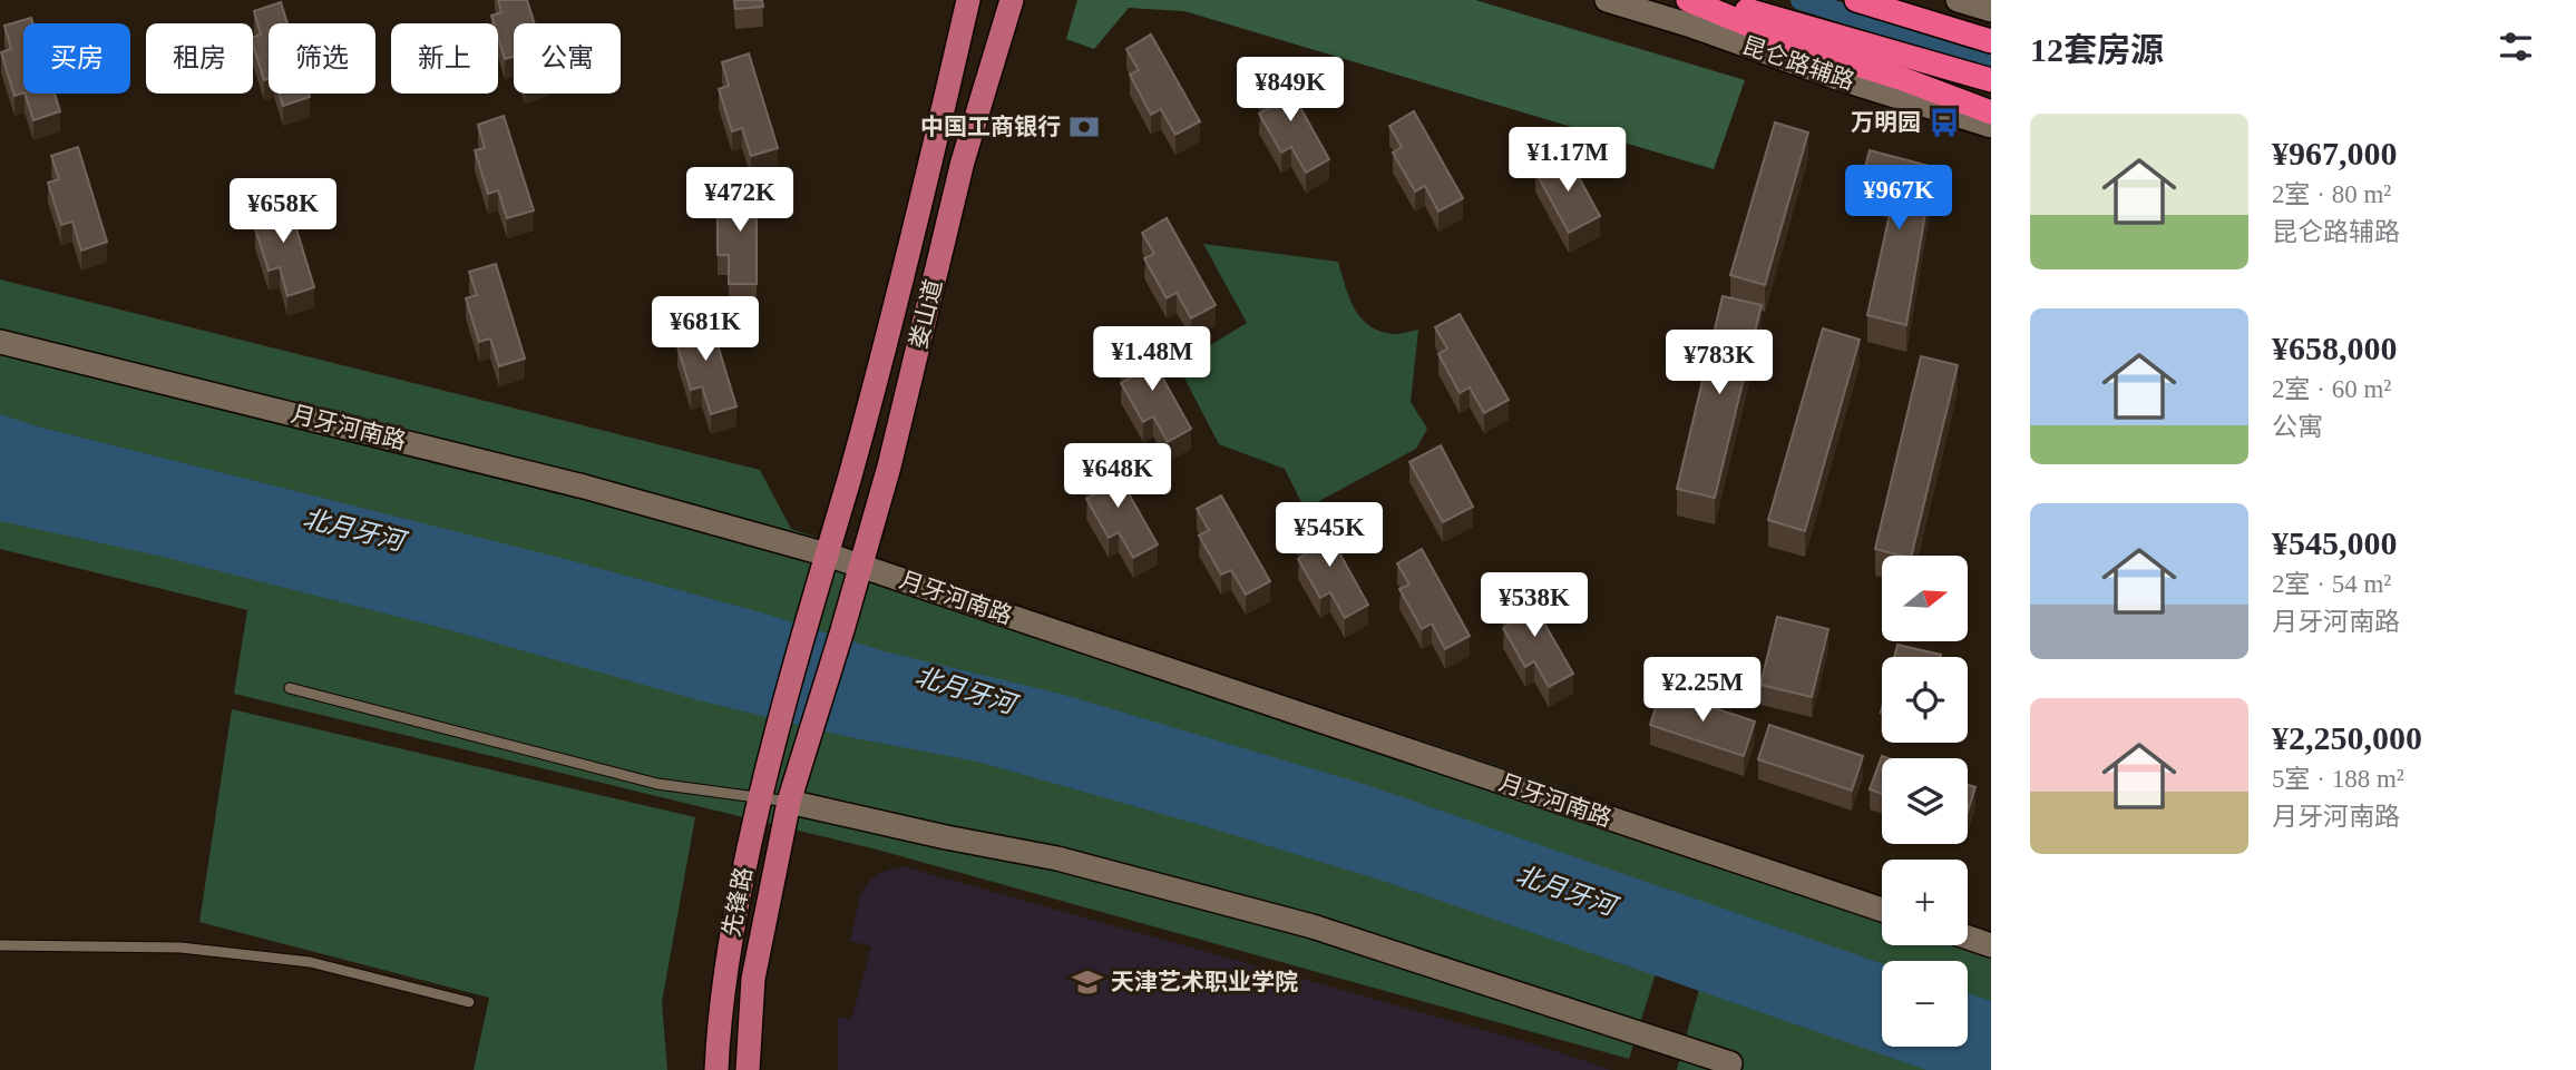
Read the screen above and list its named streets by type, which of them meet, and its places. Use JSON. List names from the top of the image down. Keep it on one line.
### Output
{"streets":{"main road":["娄山道","先锋路"],"street":["昆仑路辅路","月牙河南路"]},"crossings":[["娄山道","月牙河南路"],["娄山道","先锋路"]],"water":["北月牙河"],"places":{"bus stop":["万明园"],"bank":["中国工商银行"],"school or university":["天津艺术职业学院"]},"north":"right","page":{"heading":"12套房源","chip":["买房","租房","筛选","新上","公寓"],"price":["¥849K","¥1.17M","¥967K","¥472K","¥658K","¥681K","¥1.48M","¥783K","¥648K","¥545K","¥538K","¥2.25M"],"list":[{"name":"¥967,000","note":"2室 · 80 m² · 昆仑路辅路"},{"name":"¥658,000","note":"2室 · 60 m² · 公寓"},{"name":"¥545,000","note":"2室 · 54 m² · 月牙河南路"},{"name":"¥2,250,000","note":"5室 · 188 m² · 月牙河南路"}],"map_buttons":["+","−"]}}
